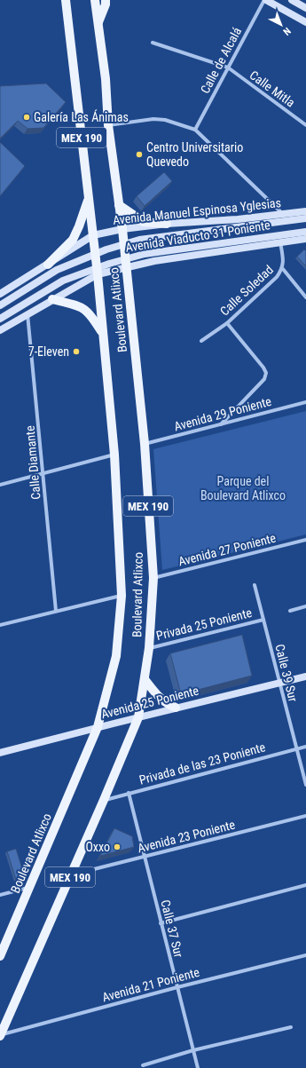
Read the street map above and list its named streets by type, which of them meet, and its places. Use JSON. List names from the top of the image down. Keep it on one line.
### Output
{"streets":{"main road":["MEX 190","Avenida Manuel Espinosa Yglesias","Avenida Viaducto 31 Poniente","Boulevard Atlixco","Avenida 25 Poniente"],"street":["Calle de Alcalá","Calle Mitla","Calle Soledad","Avenida 29 Poniente","Calle Diamante","Avenida 27 Poniente","Privada 25 Poniente","Calle 39 Sur","Privada de las 23 Poniente","Avenida 23 Poniente","Calle 37 Sur","Avenida 21 Poniente"]},"crossings":[["Calle de Alcalá","Calle Mitla"],["Avenida Manuel Espinosa Yglesias","Boulevard Atlixco"],["Boulevard Atlixco","Avenida 29 Poniente"],["Boulevard Atlixco","Avenida 27 Poniente"],["Boulevard Atlixco","Privada 25 Poniente"],["Boulevard Atlixco","Avenida 25 Poniente"],["Boulevard Atlixco","Privada de las 23 Poniente"],["Boulevard Atlixco","Avenida 23 Poniente"],["Boulevard Atlixco","Avenida 21 Poniente"],["Privada 25 Poniente","Calle 39 Sur"],["Calle 39 Sur","Avenida 25 Poniente"],["Calle 39 Sur","Privada de las 23 Poniente"],["Privada de las 23 Poniente","Calle 37 Sur"],["Avenida 23 Poniente","Calle 37 Sur"],["Calle 37 Sur","Avenida 21 Poniente"]],"parks":["Parque del Boulevard Atlixco"],"places":["Galería Las Ánimas","Centro Universitario Quevedo","7-Eleven","Oxxo"],"north":"bottom right"}
